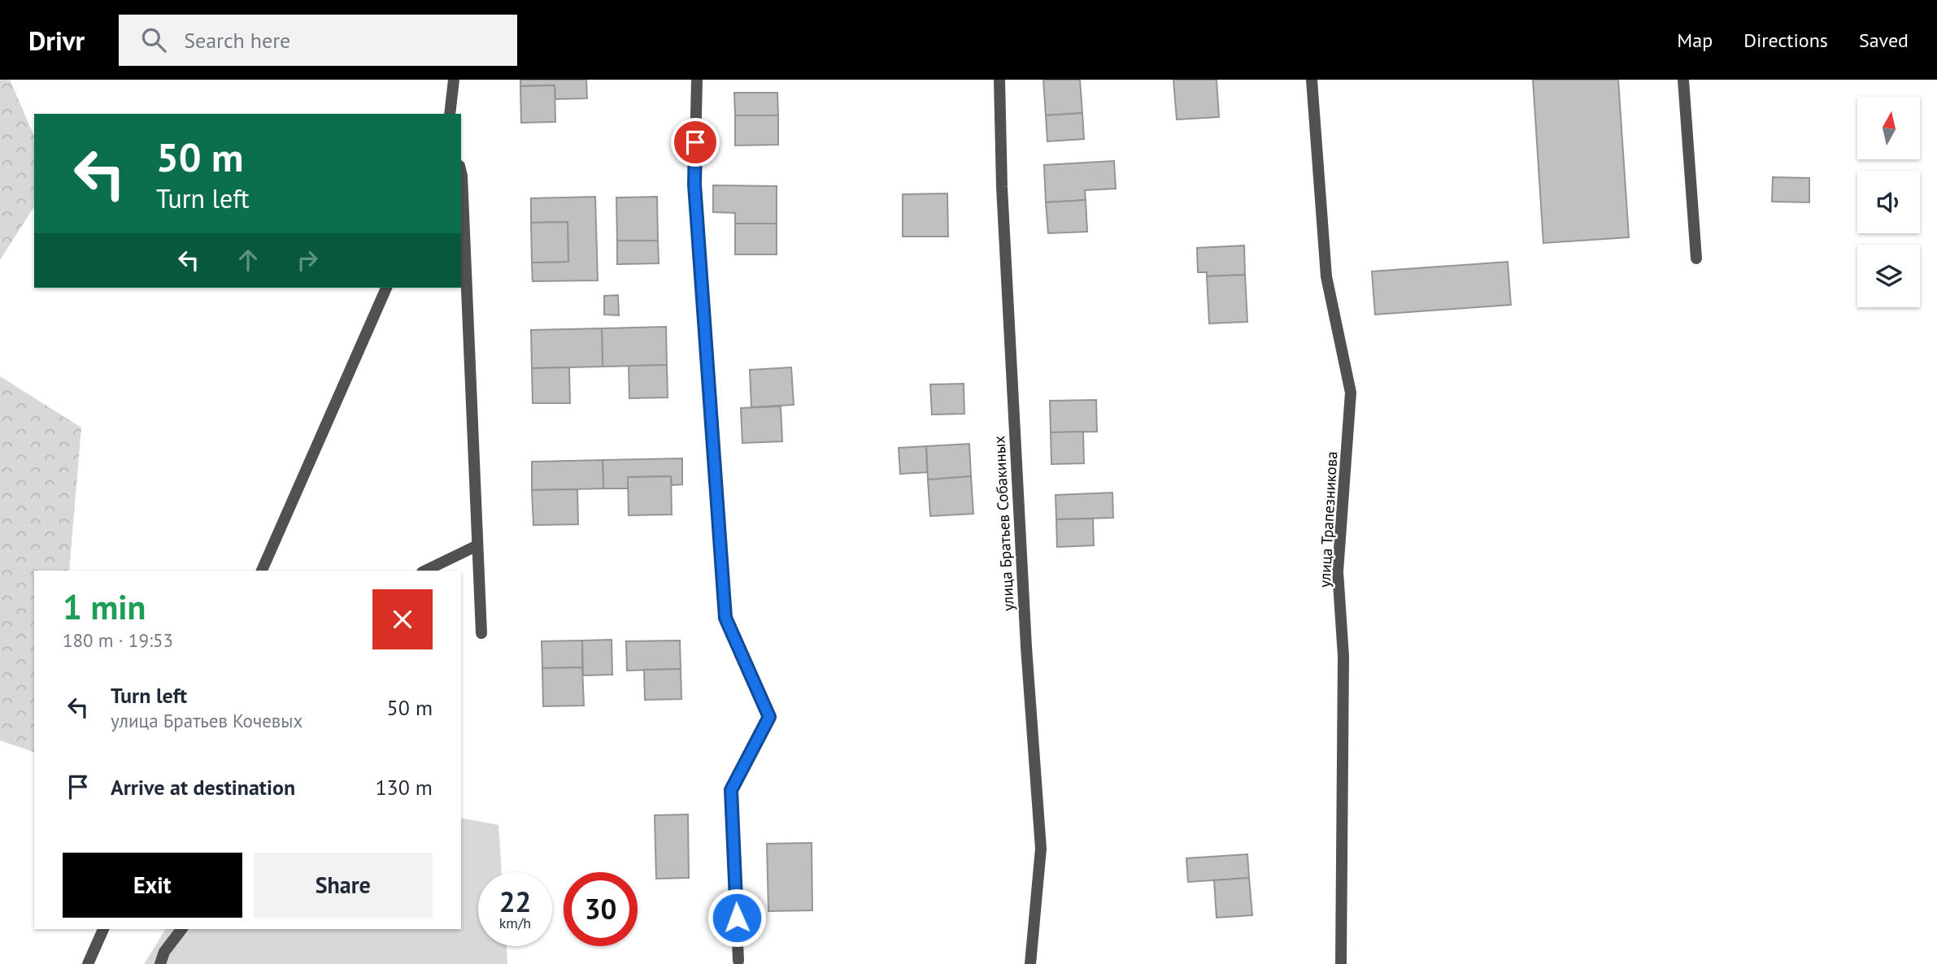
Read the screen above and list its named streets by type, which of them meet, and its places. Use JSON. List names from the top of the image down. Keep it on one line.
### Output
{"streets":{"street":["улица Трапезникова","улица Братьев Собакиных"]},"north":"top","page":{"header":"Drivr","search":"Search here","nav":["Map","Directions","Saved"],"turn":["50 m","Turn left"],"heading":["1 min","180 m · 19:53"],"list":[{"name":"Turn left","note":"улица Братьев Кочевых","value":"50 m"},{"name":"Arrive at destination","value":"130 m"}],"buttons":["Exit","Share"],"speed":"22 km/h","limit":"30"}}
